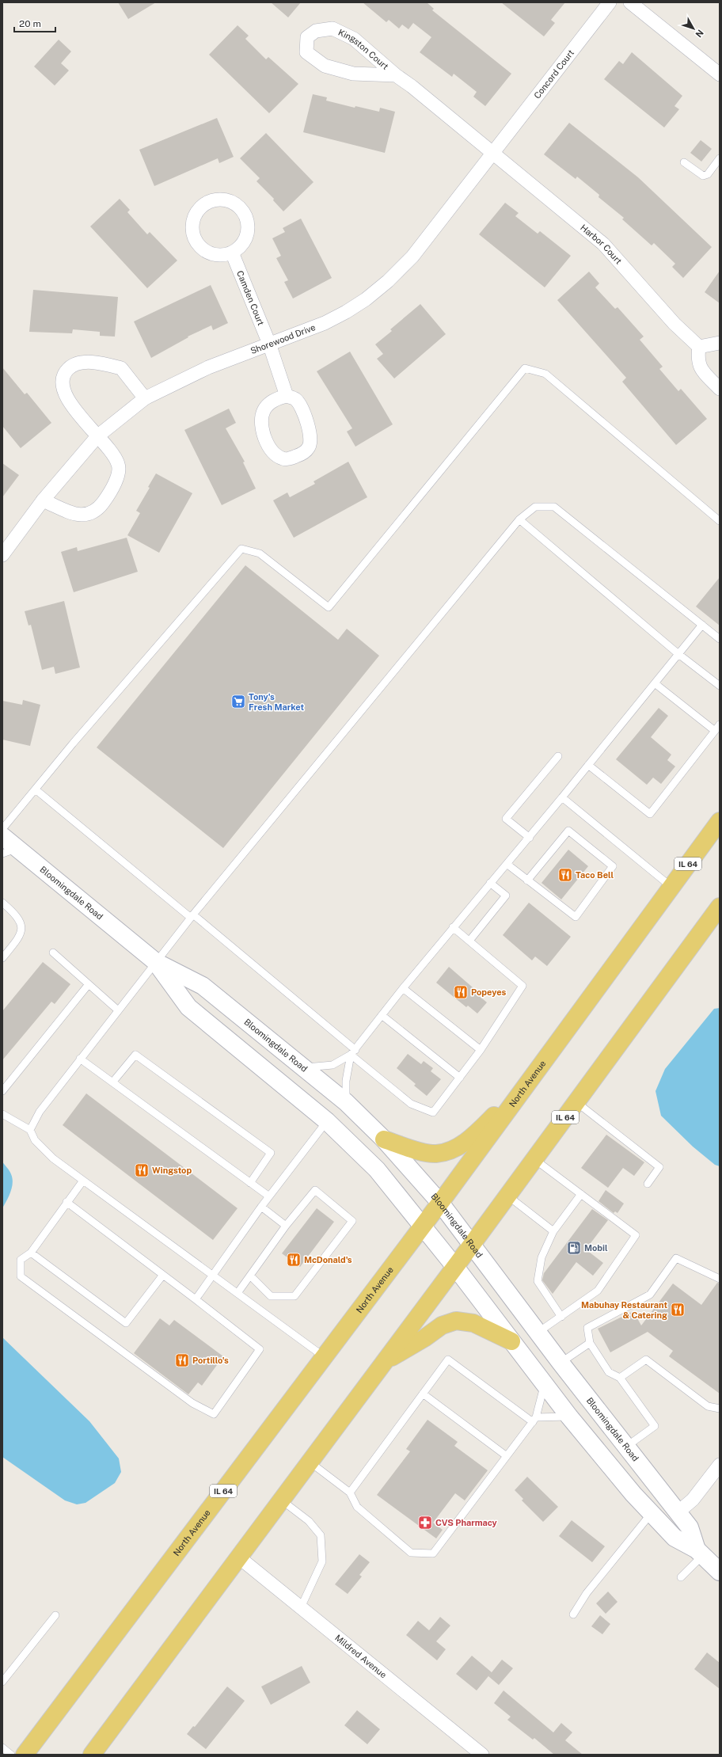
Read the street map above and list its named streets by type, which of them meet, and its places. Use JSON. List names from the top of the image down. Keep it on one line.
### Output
{"streets":{"main road":["IL 64","North Avenue"],"street":["Kingston Court","Concord Court","Harbor Court","Camden Court","Shorewood Drive","Bloomingdale Road","Mildred Avenue"]},"crossings":[["Kingston Court","Concord Court"],["Kingston Court","Harbor Court"],["Kingston Court","Shorewood Drive"],["Concord Court","Harbor Court"],["Concord Court","Shorewood Drive"],["Harbor Court","Shorewood Drive"],["Camden Court","Shorewood Drive"],["IL 64","Bloomingdale Road"],["IL 64","Mildred Avenue"],["Bloomingdale Road","North Avenue"]],"places":{"supermarket":["Tony's Fresh Market"],"restaurant":["Taco Bell","Popeyes","Wingstop","McDonald's","Mabuhay Restaurant & Catering","Portillo's"],"fuel station":["Mobil"],"pharmacy":["CVS Pharmacy"]},"scale_bar":"20 m","north":"bottom right"}
